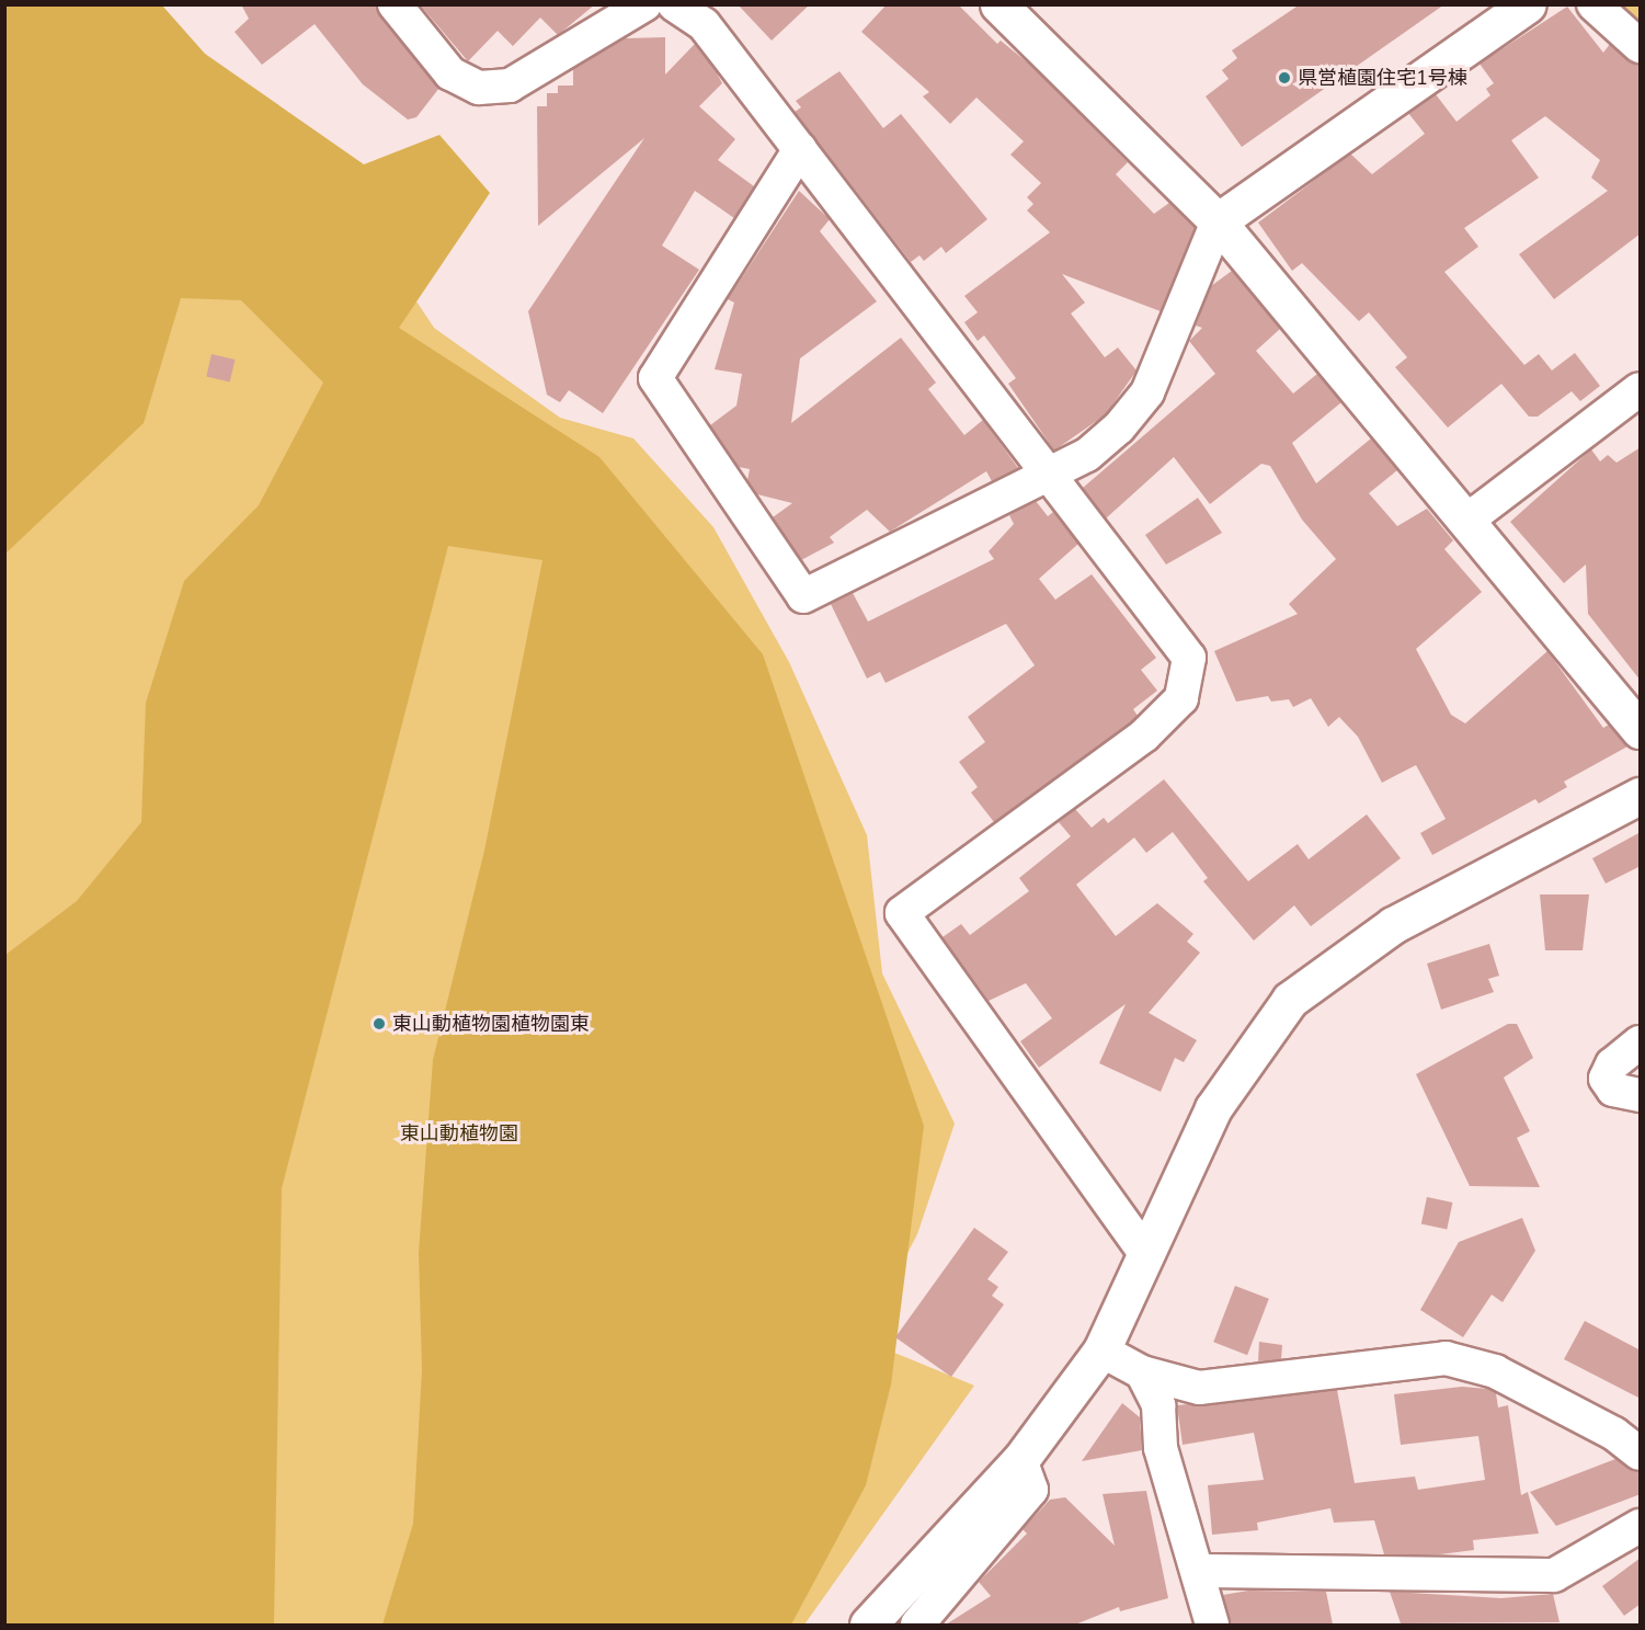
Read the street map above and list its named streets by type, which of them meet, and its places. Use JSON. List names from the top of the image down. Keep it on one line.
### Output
{"parks":["東山動植物園"],"places":["県営植園住宅1号棟","東山動植物園植物園東"]}
